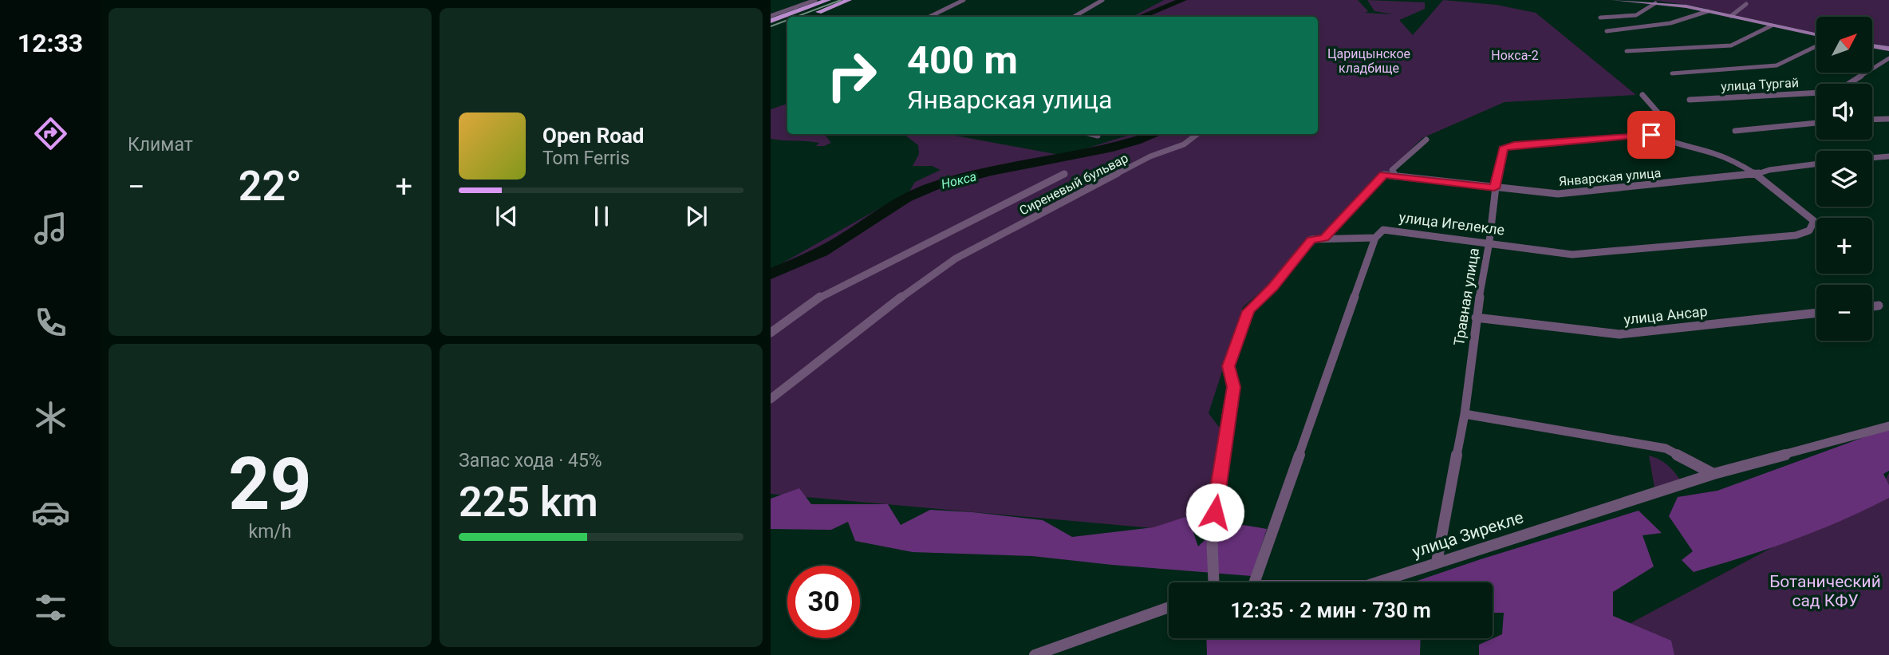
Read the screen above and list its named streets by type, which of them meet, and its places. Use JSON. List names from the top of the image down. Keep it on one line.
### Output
{"streets":{"street":["улица Тургай","Январская улица","Сиреневый бульвар","улица Игелекле","Травная улица","улица Ансар","улица Зирекле"]},"crossings":[["Январская улица","улица Игелекле"],["Январская улица","Травная улица"],["улица Игелекле","Травная улица"],["Травная улица","улица Ансар"],["Травная улица","улица Зирекле"]],"water":["Нокса"],"parks":["Царицынское кладбище","Нокса-2","Ботанический сад КФУ"],"north":"top right","page":{"tabs":"12:33","tile":["Климат",["29","km/h"],["Запас хода · 45%","225 km"]],"map_buttons":["+","−"],"turn":["400 m","Январская улица"],"song":["Open Road","Tom Ferris"],"heat":["−","22°","+"],"limit":"30","trip":"12:35 · 2 мин · 730 m"}}
